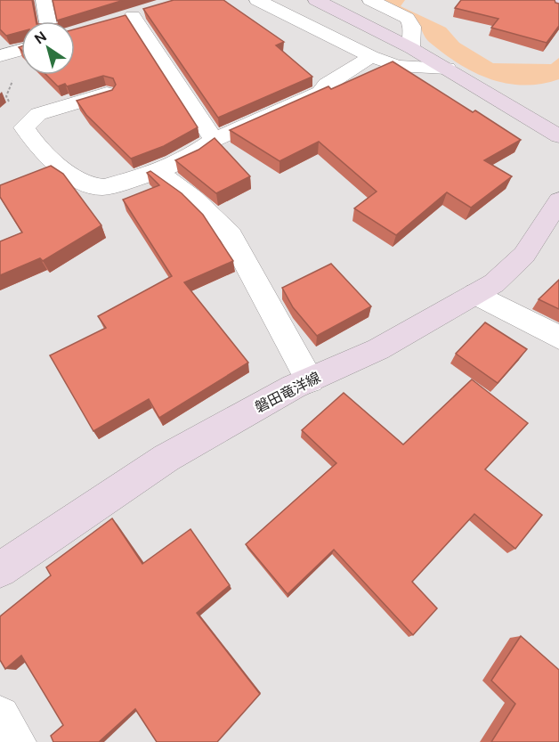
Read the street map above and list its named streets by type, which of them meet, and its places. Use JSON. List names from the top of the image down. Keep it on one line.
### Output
{"streets":{"main road":["磐田竜洋線"]},"north":"top left"}
